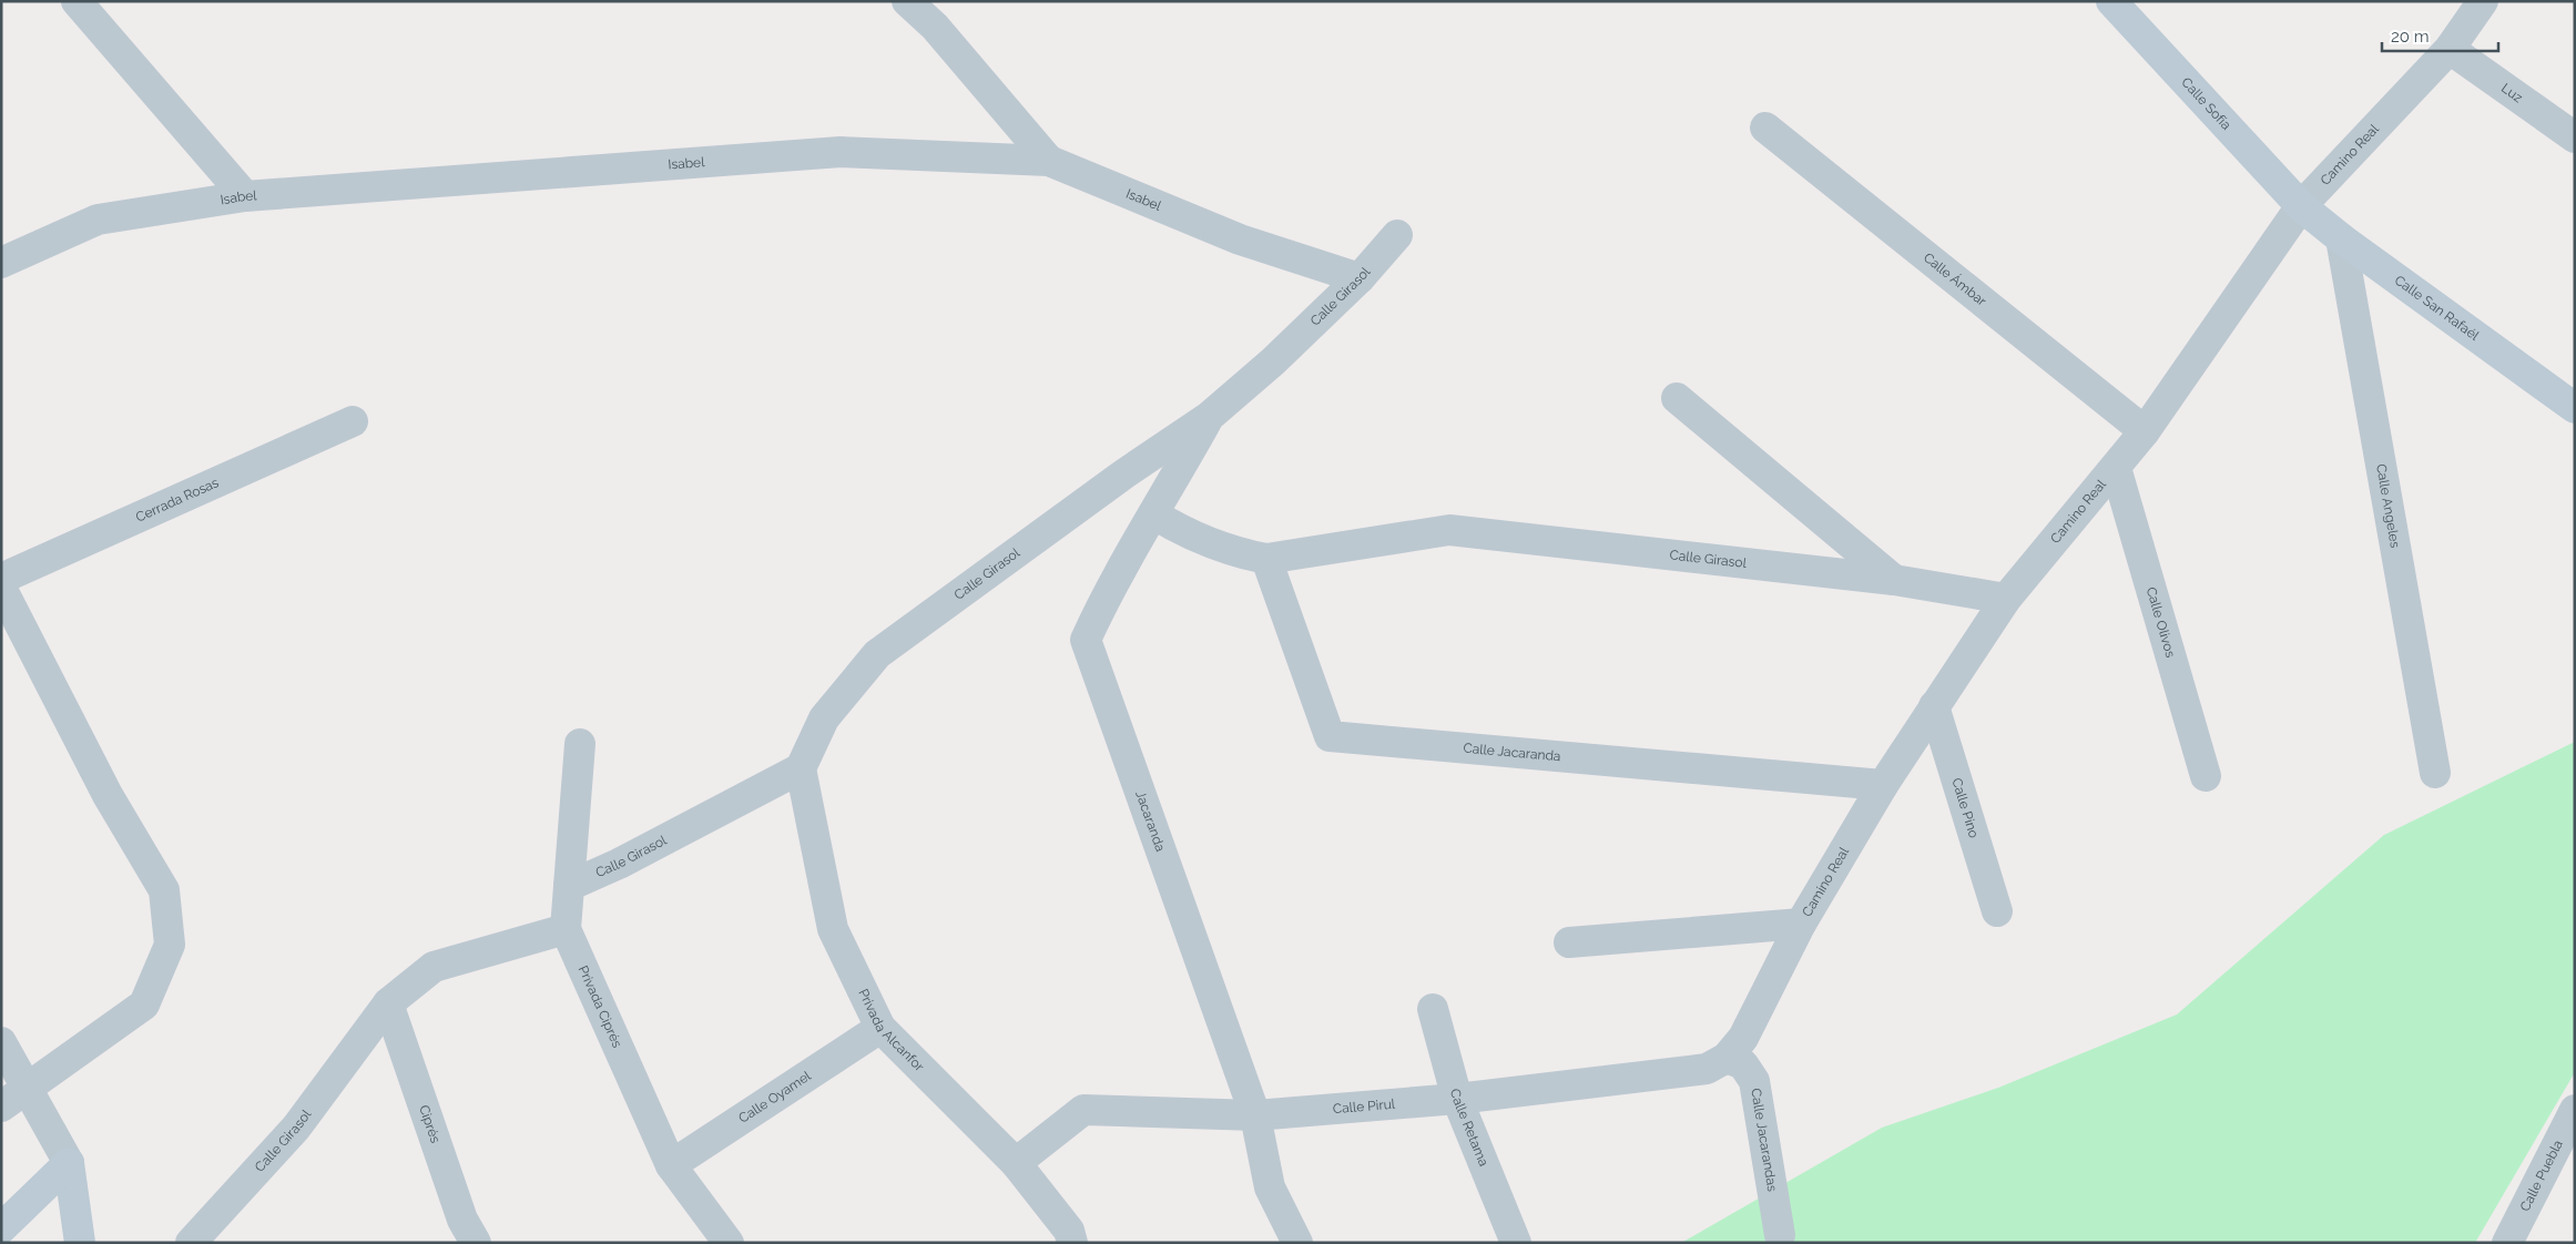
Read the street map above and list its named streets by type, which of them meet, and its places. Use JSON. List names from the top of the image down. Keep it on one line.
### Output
{"streets":{"street":["Luz","Calle Sofía","Camino Real","Isabel","Calle Ámbar","Calle Girasol","Calle San Rafaél","Cerrada Rosas","Calle Angeles","Calle Olivos","Calle Jacaranda","Calle Pino","Jacaranda","Privada Ciprés","Privada Alcanfor","Calle Oyamel","Calle Pirul","Ciprés","Calle Retama","Calle Jacarandas","Calle Puebla"]},"crossings":[["Luz","Camino Real"],["Calle Sofía","Camino Real"],["Calle Sofía","Calle San Rafaél"],["Camino Real","Calle Ámbar"],["Camino Real","Calle Girasol"],["Camino Real","Calle San Rafaél"],["Camino Real","Calle Olivos"],["Camino Real","Calle Jacaranda"],["Camino Real","Calle Pino"],["Camino Real","Calle Pirul"],["Camino Real","Calle Jacarandas"],["Isabel","Calle Girasol"],["Calle Girasol","Calle Jacaranda"],["Calle Girasol","Jacaranda"],["Calle Girasol","Privada Ciprés"],["Calle Girasol","Privada Alcanfor"],["Calle Girasol","Ciprés"],["Calle San Rafaél","Calle Angeles"],["Jacaranda","Calle Pirul"],["Privada Ciprés","Calle Oyamel"],["Privada Alcanfor","Calle Oyamel"],["Privada Alcanfor","Calle Pirul"],["Calle Pirul","Calle Retama"],["Calle Pirul","Calle Jacarandas"]],"scale_bar":"20 m"}
